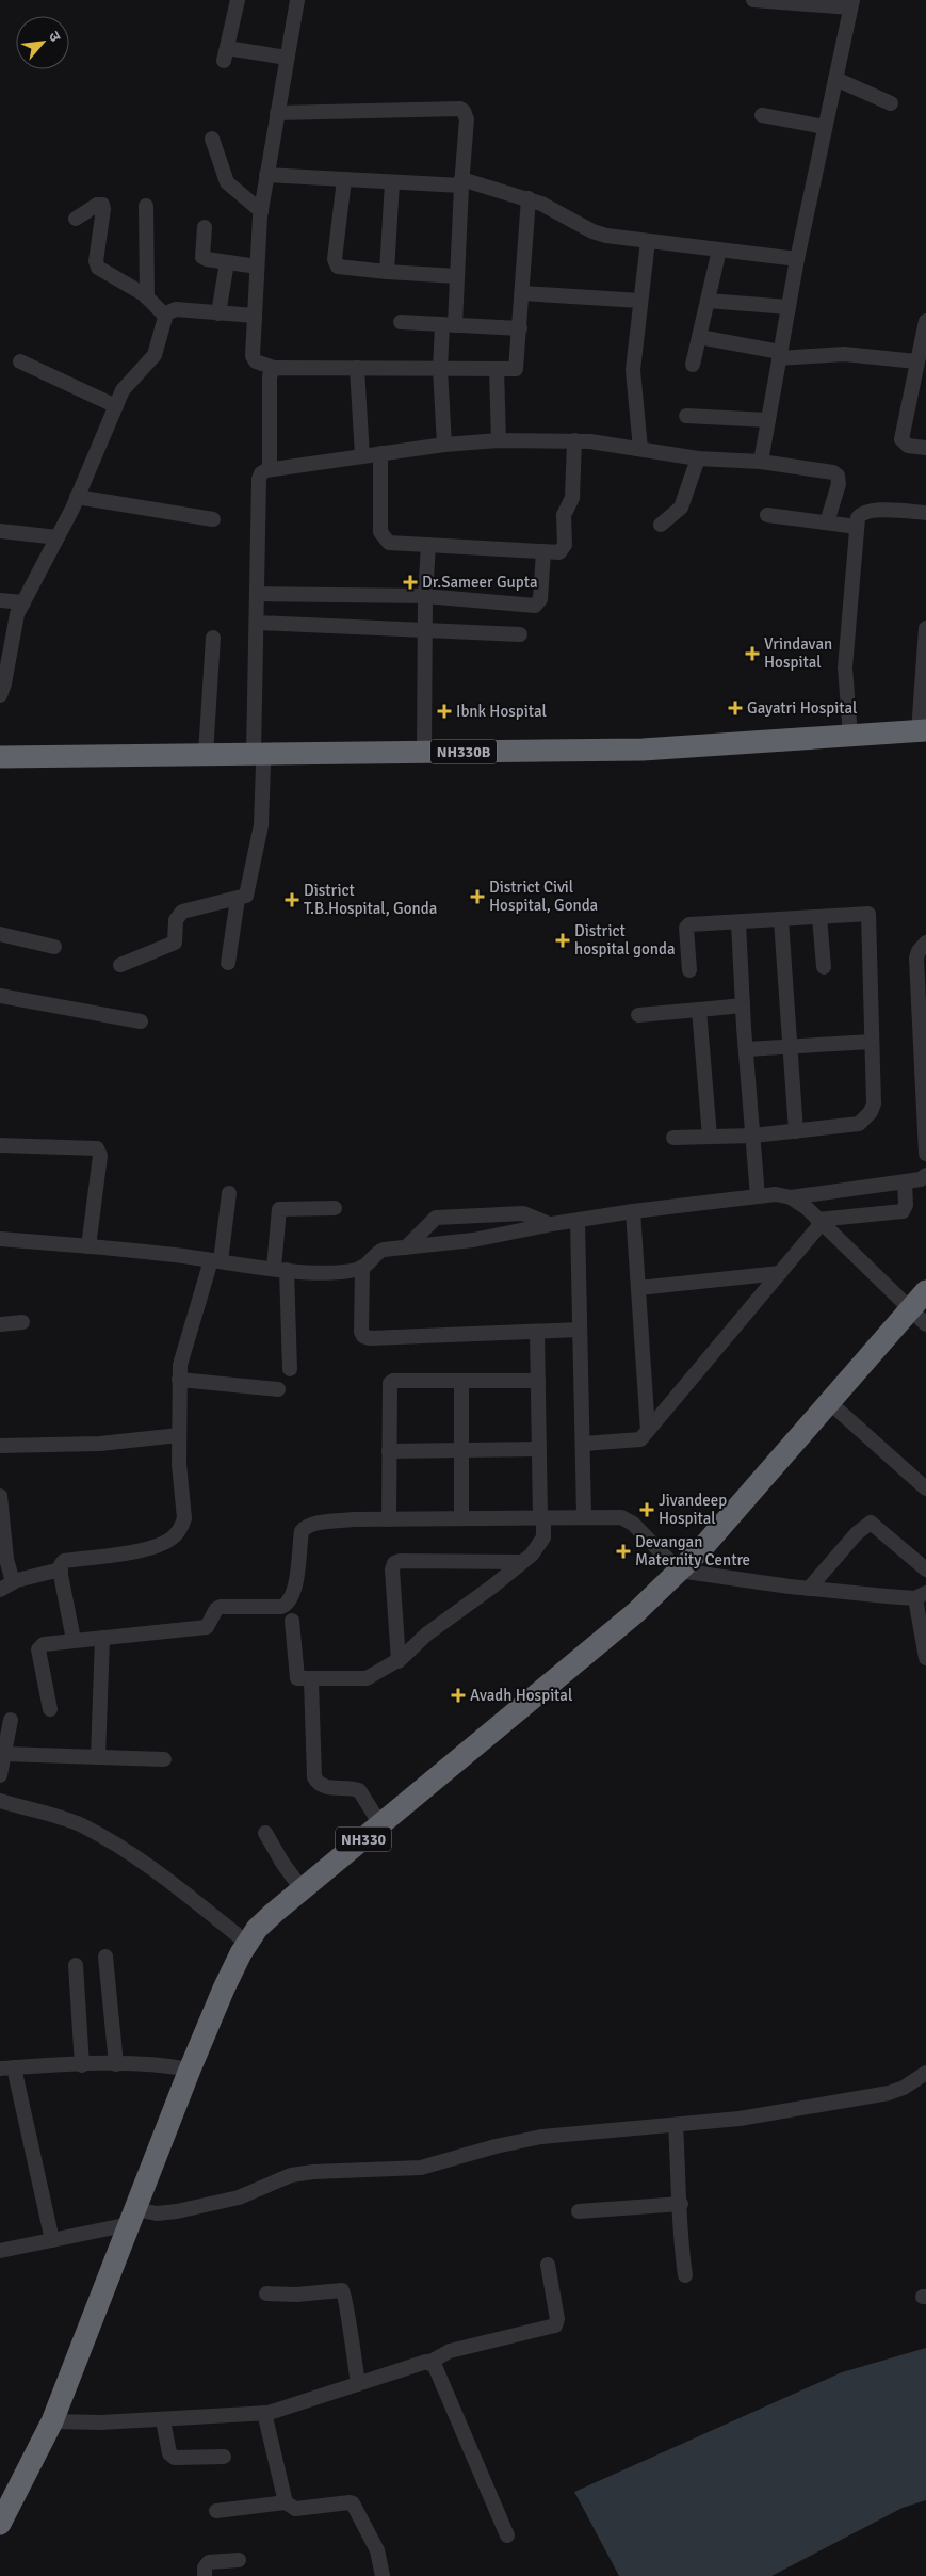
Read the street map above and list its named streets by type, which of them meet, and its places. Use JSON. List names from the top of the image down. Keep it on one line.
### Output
{"streets":{"highway":["NH330B","NH330"]},"places":{"health":["Dr.Sameer Gupta","Vrindavan Hospital","Gayatri Hospital","Ibnk Hospital","District Civil Hospital, Gonda","District T.B.Hospital, Gonda","District hospital gonda","Jivandeep Hospital","Devangan Maternity Centre","Avadh Hospital"]},"north":"top right"}
